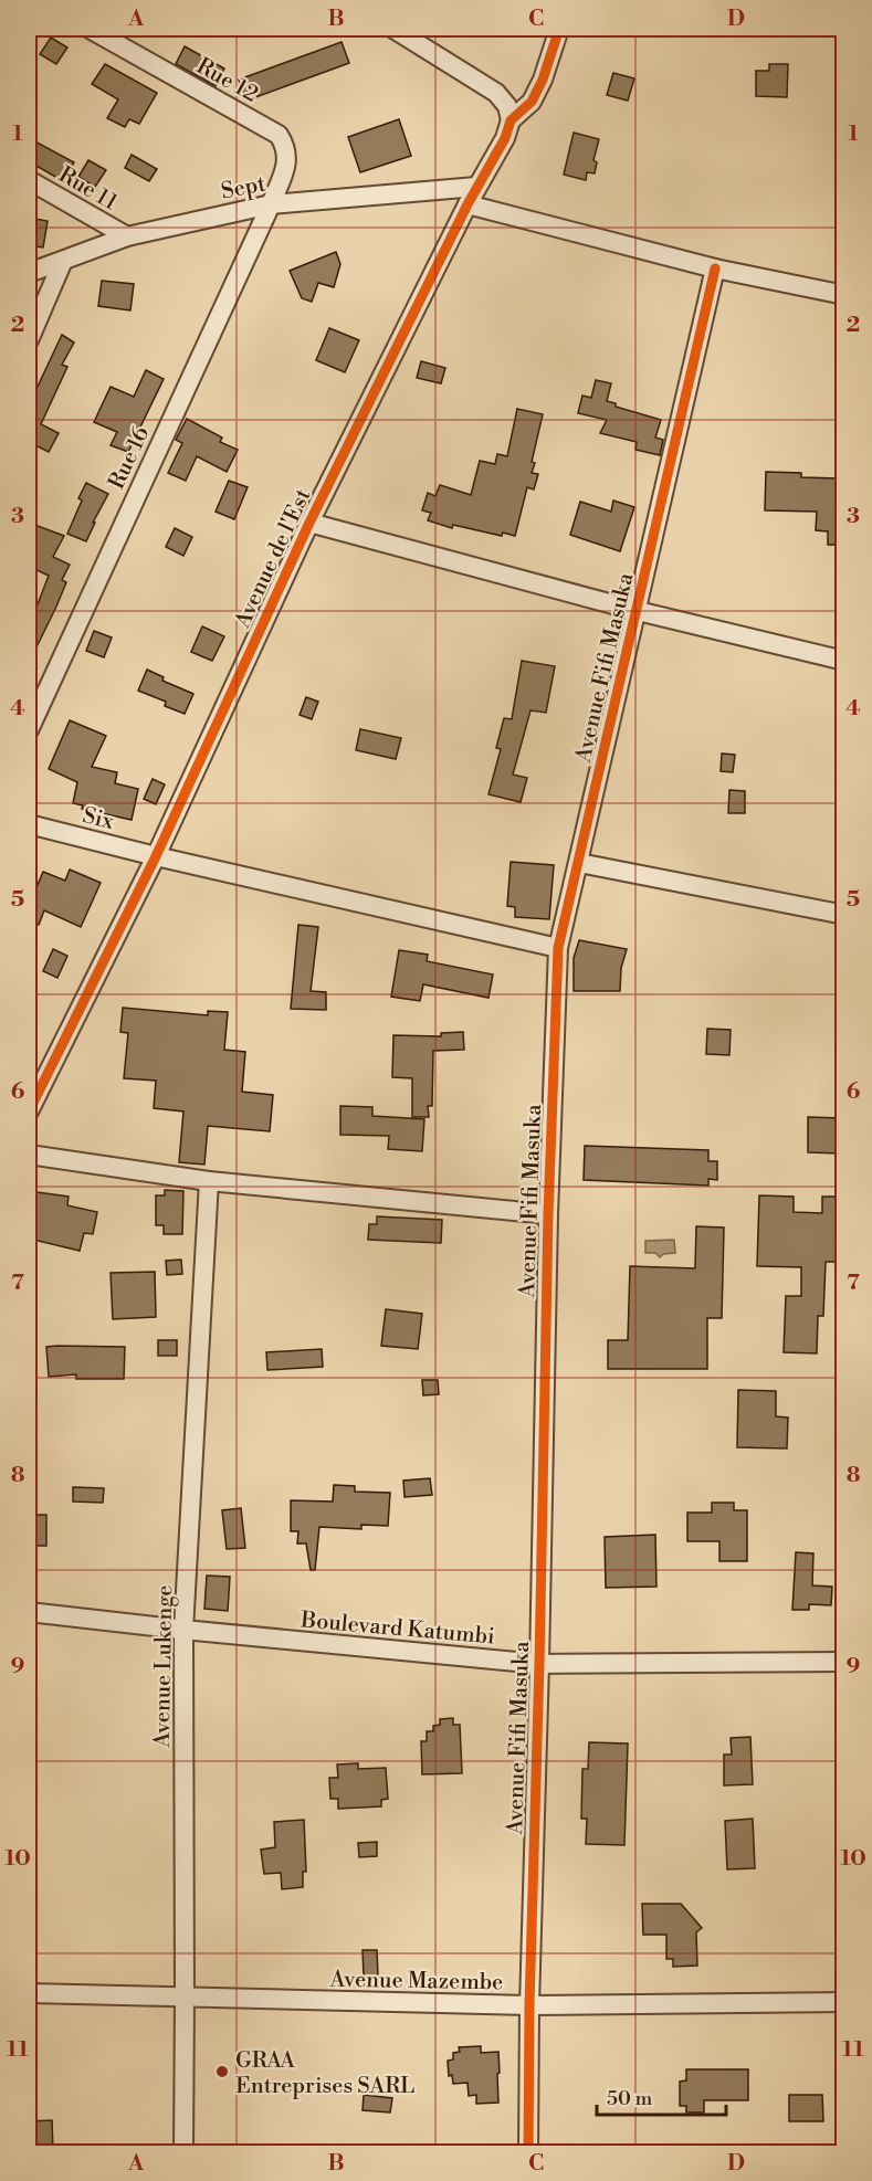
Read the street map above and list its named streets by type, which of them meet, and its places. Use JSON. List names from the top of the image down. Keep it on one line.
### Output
{"streets":{"street":["Rue 12","Sept","Rue 11","Rue 16","Avenue de l'Est","Avenue Fifi Masuka","Six","Boulevard Katumbi","Avenue Lukenge","Avenue Mazembe"]},"crossings":[["Rue 12","Sept"],["Rue 12","Rue 16"],["Sept","Rue 11"],["Sept","Rue 16"],["Sept","Avenue de l'Est"],["Avenue de l'Est","Six"],["Avenue Fifi Masuka","Six"],["Avenue Fifi Masuka","Boulevard Katumbi"],["Avenue Fifi Masuka","Avenue Mazembe"],["Boulevard Katumbi","Avenue Lukenge"],["Avenue Lukenge","Avenue Mazembe"]],"places":["GRAA Entreprises SARL"],"scale_bar":"50 m","grid":{"columns":["A","B","C","D"],"rows":["1","2","3","4","5","6","7","8","9","10","11"]}}
